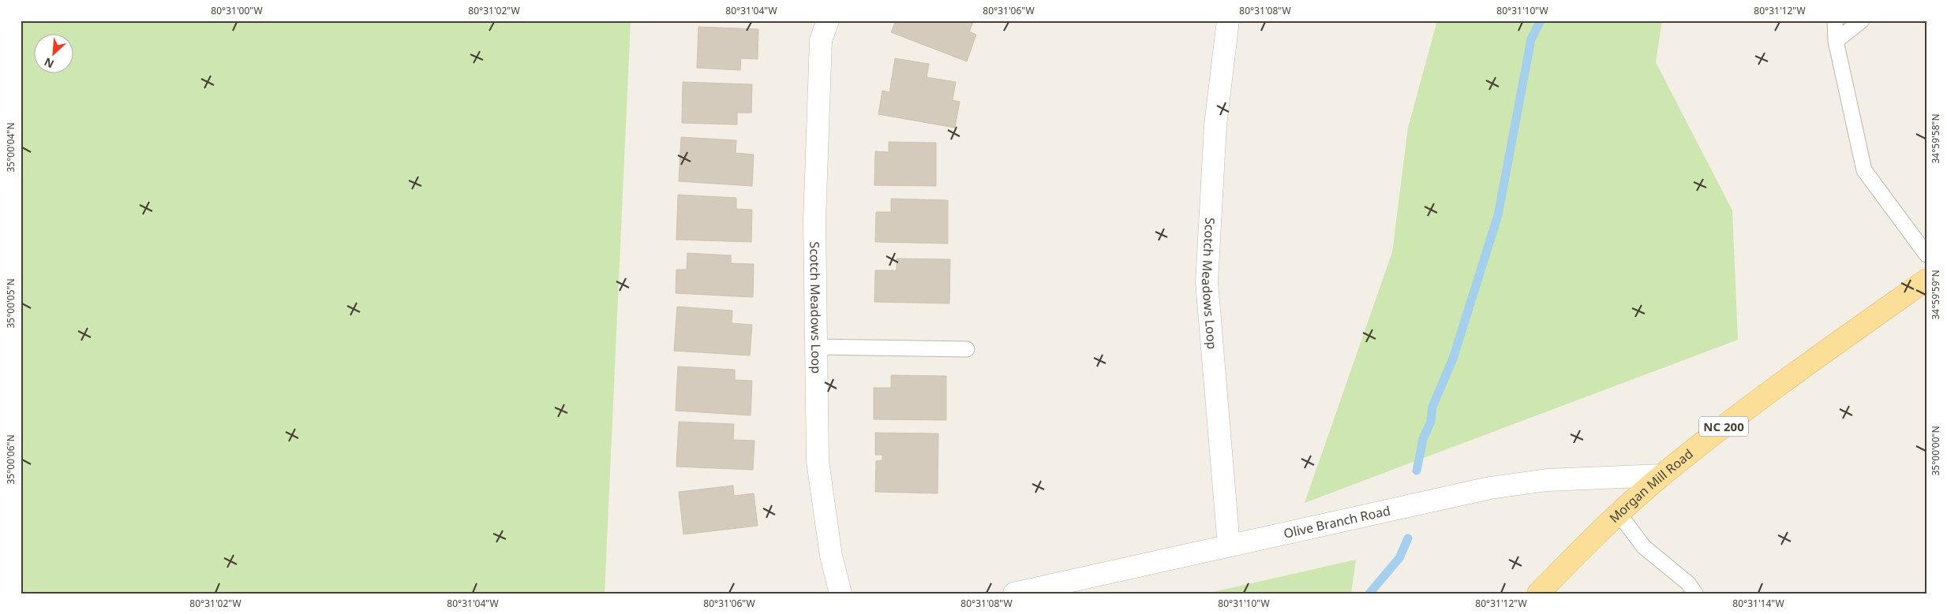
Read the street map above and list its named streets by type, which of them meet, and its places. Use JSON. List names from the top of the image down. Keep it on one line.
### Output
{"streets":{"main road":["NC 200","Morgan Mill Road"],"street":["Scotch Meadows Loop","Olive Branch Road"]},"crossings":[["Scotch Meadows Loop","Olive Branch Road"],["Morgan Mill Road","Olive Branch Road"]],"north":"bottom left","coordinates":["80°31'00\"W","80°31'02\"W","80°31'04\"W","80°31'06\"W","80°31'08\"W","80°31'10\"W","80°31'12\"W","34°59'58\"N","35°00'04\"N","34°59'59\"N","35°00'05\"N","35°00'00\"N","35°00'06\"N","80°31'14\"W"]}
